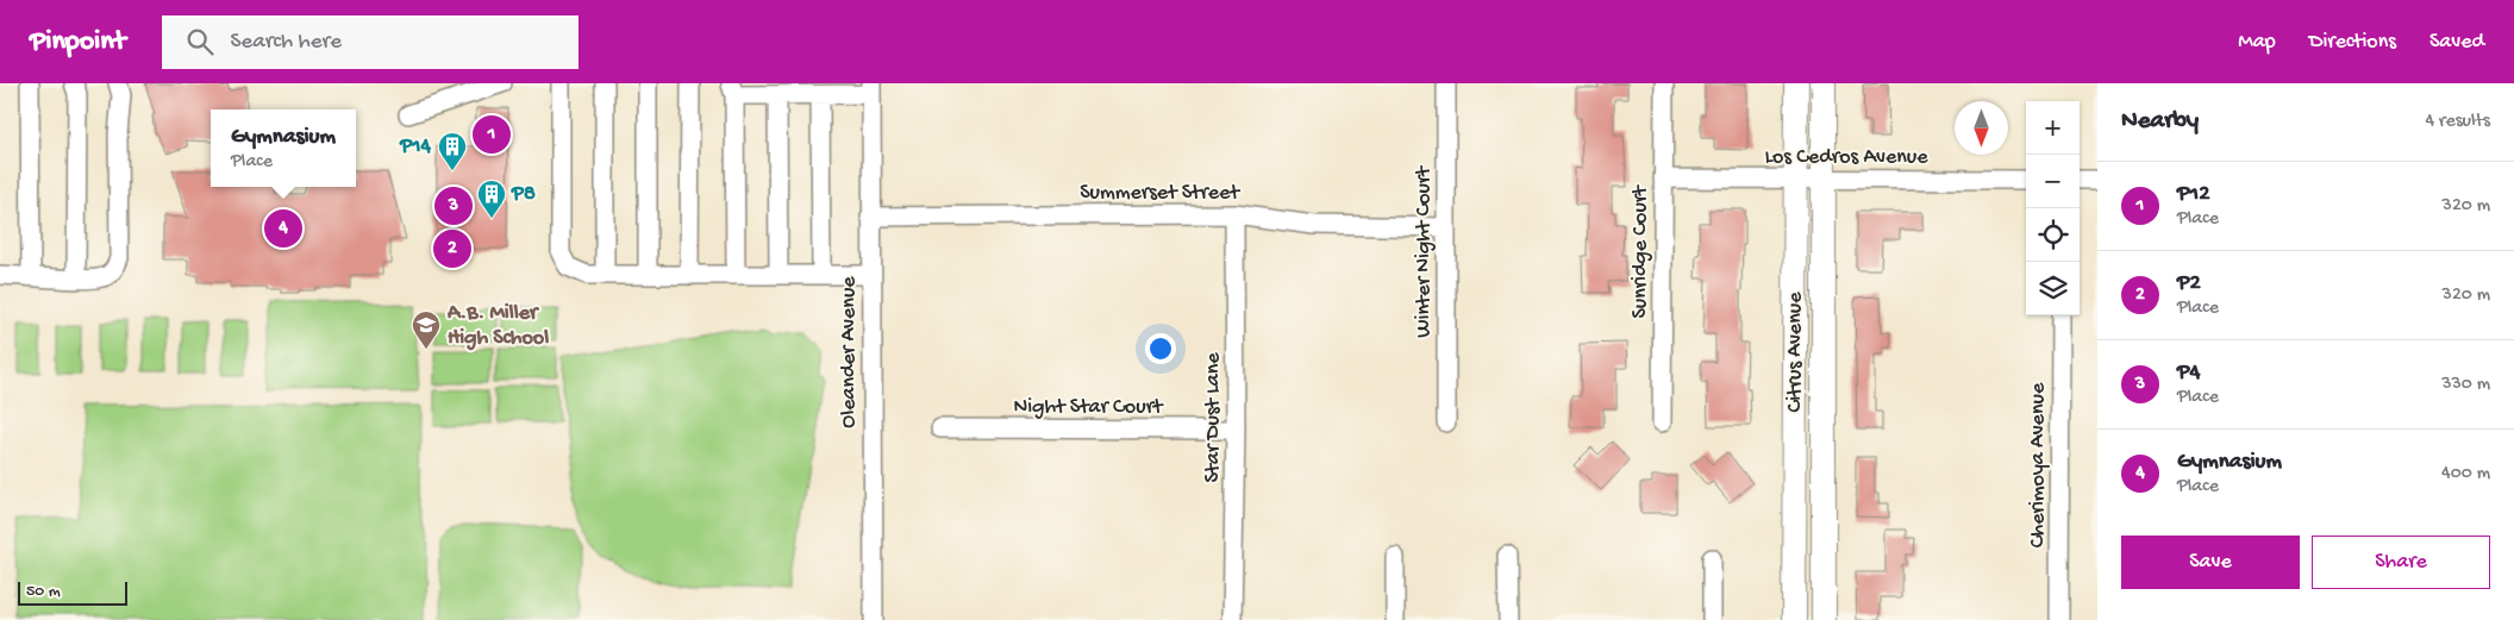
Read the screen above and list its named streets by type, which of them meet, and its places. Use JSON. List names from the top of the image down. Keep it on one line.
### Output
{"streets":{"main road":["Citrus Avenue"],"street":["Los Cedros Avenue","Summerset Street","Winter Night Court","Sunridge Court","Oleander Avenue","Night Star Court","Star Dust Lane","Cherimoya Avenue"]},"crossings":[["Los Cedros Avenue","Sunridge Court"],["Los Cedros Avenue","Citrus Avenue"],["Summerset Street","Winter Night Court"],["Summerset Street","Oleander Avenue"],["Summerset Street","Star Dust Lane"],["Night Star Court","Star Dust Lane"]],"places":{"building":["P14","P8"],"school or university":["A.B. Miller High School"]},"scale_bar":"50 m","north":"bottom","page":{"header":"Pinpoint","search":"Search here","nav":["Map","Directions","Saved"],"heading":["Nearby","4 results"],"map_buttons":["+","−"],"popup":["Gymnasium","Place"],"pins":["1","3","4","2"],"list":[{"mark":"1","name":"P12","note":"Place","value":"320 m"},{"mark":"2","name":"P2","note":"Place","value":"320 m"},{"mark":"3","name":"P4","note":"Place","value":"330 m"},{"mark":"4","name":"Gymnasium","note":"Place","value":"400 m"}],"buttons":["Save","Share"],"scale":"50 m"}}
